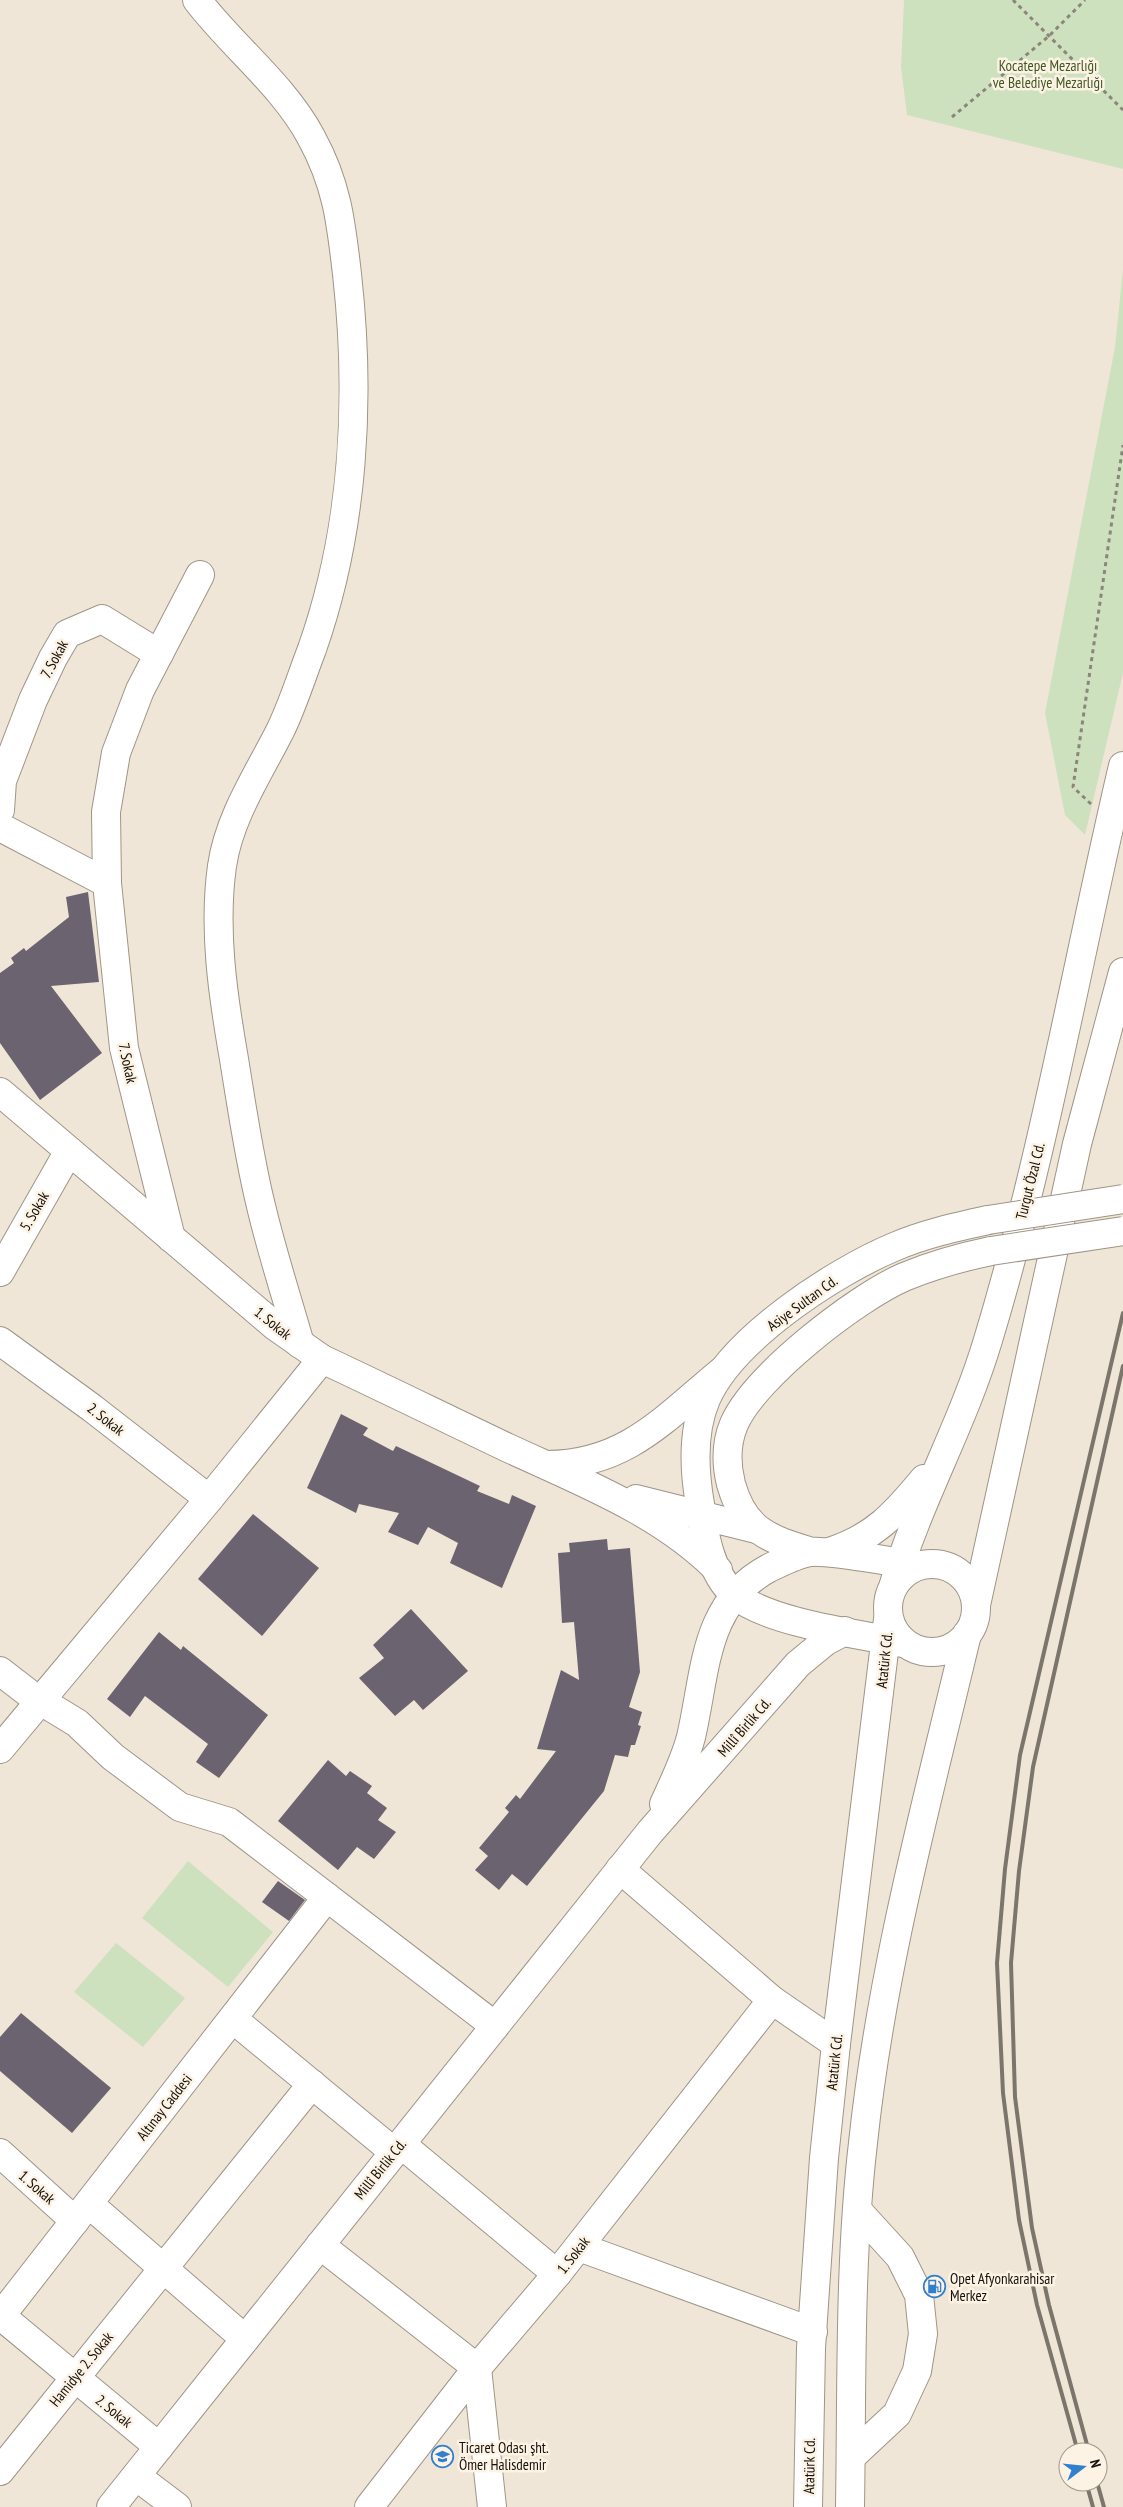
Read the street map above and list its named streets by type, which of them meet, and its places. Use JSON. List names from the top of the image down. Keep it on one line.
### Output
{"streets":{"street":["7. Sokak","Turgut Özal Cd.","5. Sokak","Asiye Sultan Cd.","1. Sokak","2. Sokak","Atatürk Cd.","Millî Birlik Cd.","Altınay Caddesi","Hamidye 2. Sokak"]},"crossings":[["7. Sokak","1. Sokak"],["Turgut Özal Cd.","Atatürk Cd."],["5. Sokak","1. Sokak"],["Asiye Sultan Cd.","1. Sokak"],["Asiye Sultan Cd.","Millî Birlik Cd."],["1. Sokak","Altınay Caddesi"],["1. Sokak","Hamidye 2. Sokak"],["2. Sokak","Millî Birlik Cd."],["2. Sokak","Altınay Caddesi"],["2. Sokak","Hamidye 2. Sokak"]],"parks":["Kocatepe Mezarlığı ve Belediye Mezarlığı"],"places":{"fuel station":["Opet Afyonkarahisar Merkez"],"school or university":["Ticaret Odası şht. Ömer Halisdemir"]},"north":"right"}
